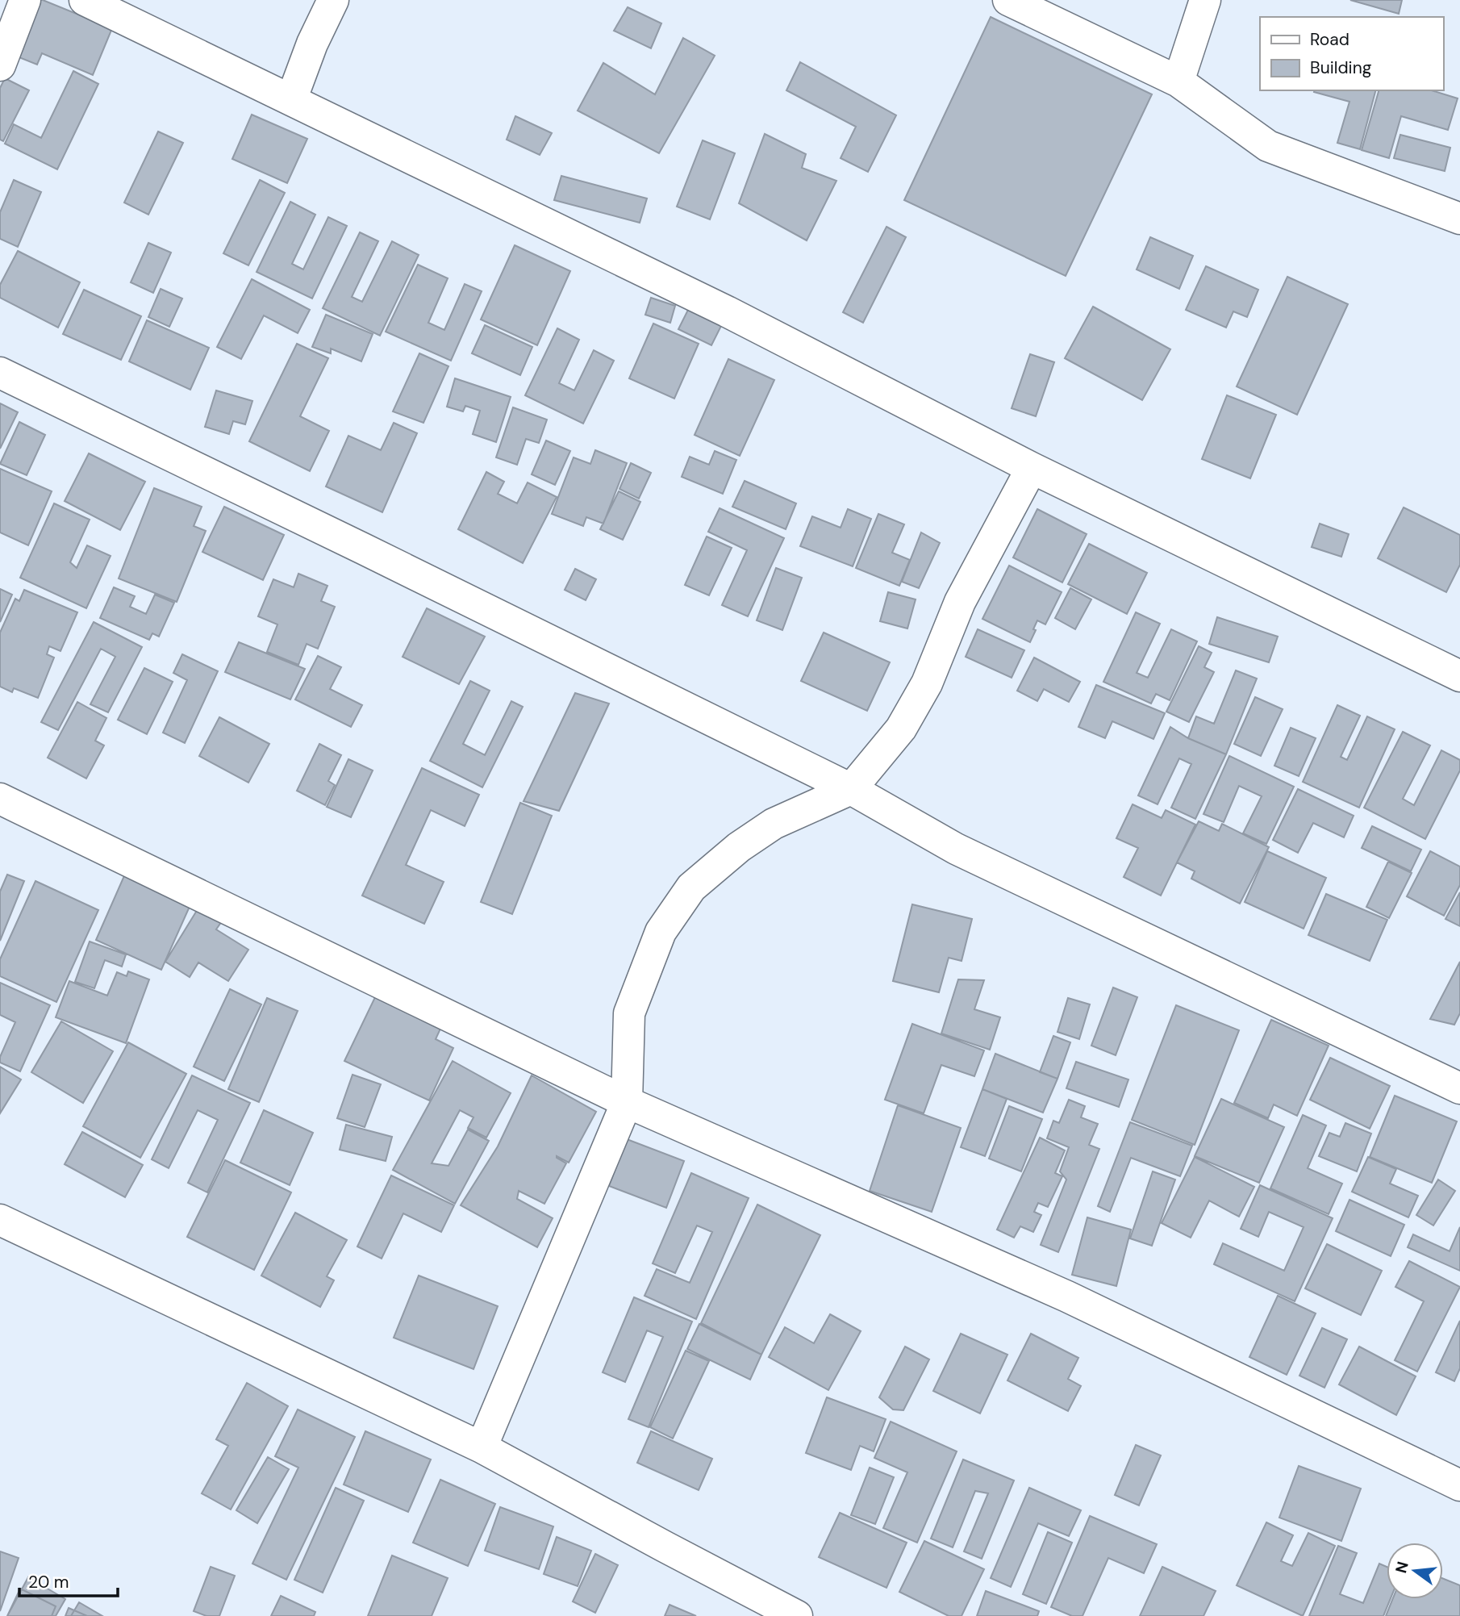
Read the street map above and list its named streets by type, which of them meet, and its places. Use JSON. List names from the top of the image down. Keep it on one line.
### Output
{"legend":["Road","Building"],"scale_bar":"20 m","north":"left"}
